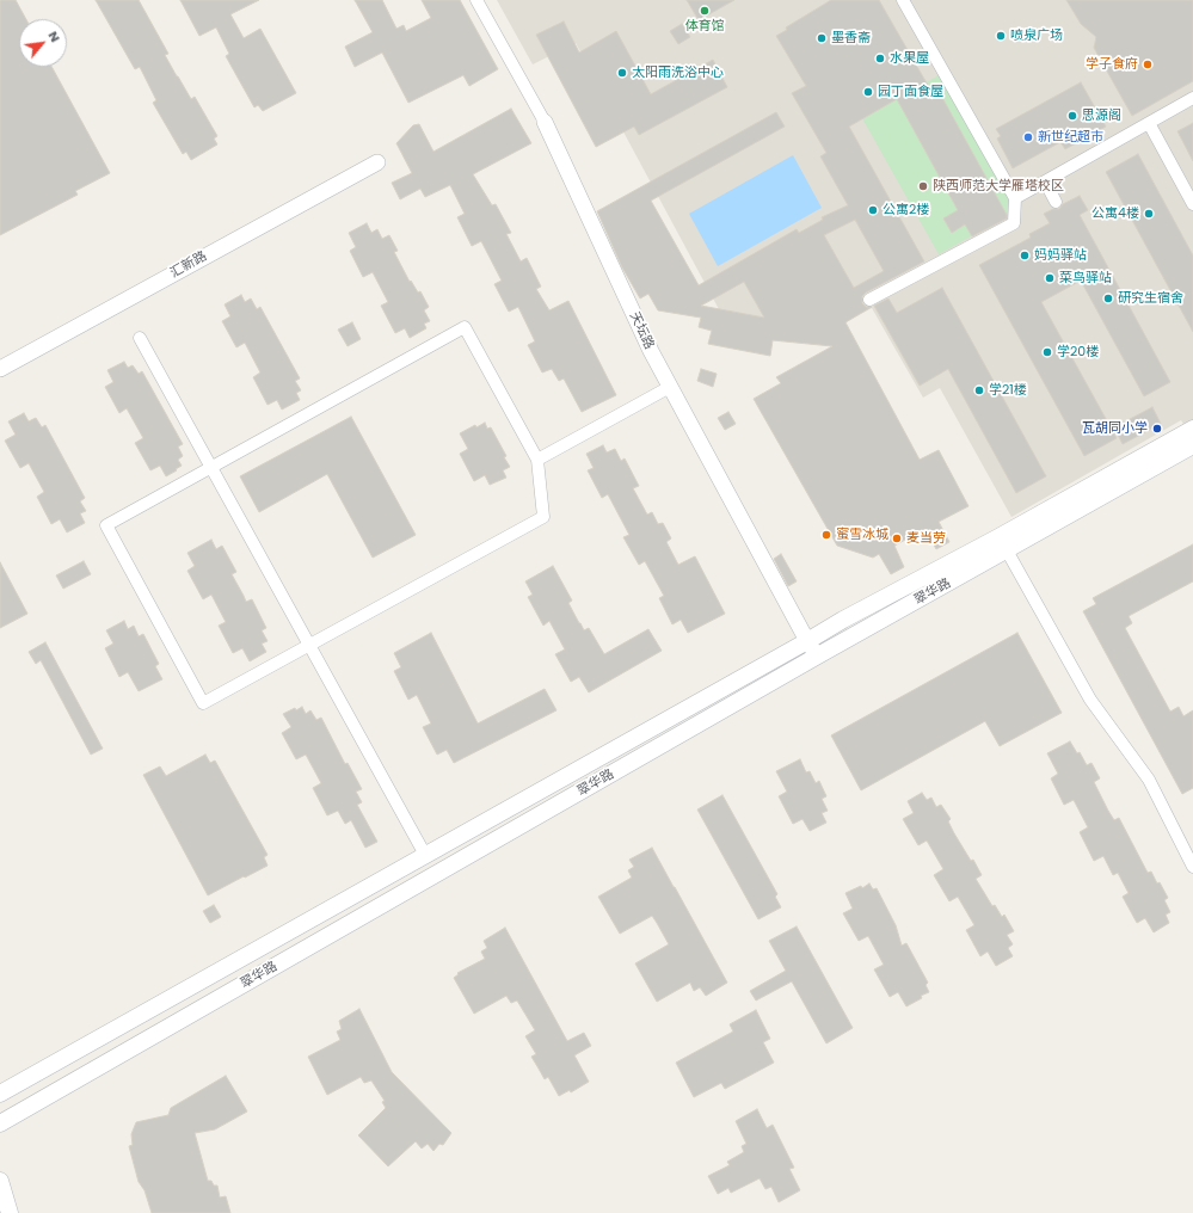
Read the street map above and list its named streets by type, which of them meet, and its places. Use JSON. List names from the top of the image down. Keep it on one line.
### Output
{"streets":{"main road":["翠华路"],"street":["汇新路","天坛路"]},"crossings":[["天坛路","翠华路"]],"places":["体育馆","喷泉广场","墨香斋","水果屋","学子食府","太阳雨洗浴中心","园丁面食屋","思源阁","新世纪超市","陕西师范大学雁塔校区","公寓2楼","公寓4楼","妈妈驿站","菜鸟驿站","研究生宿舍","学20楼","学21楼","瓦胡同小学","蜜雪冰城","麦当劳"],"north":"top right"}
